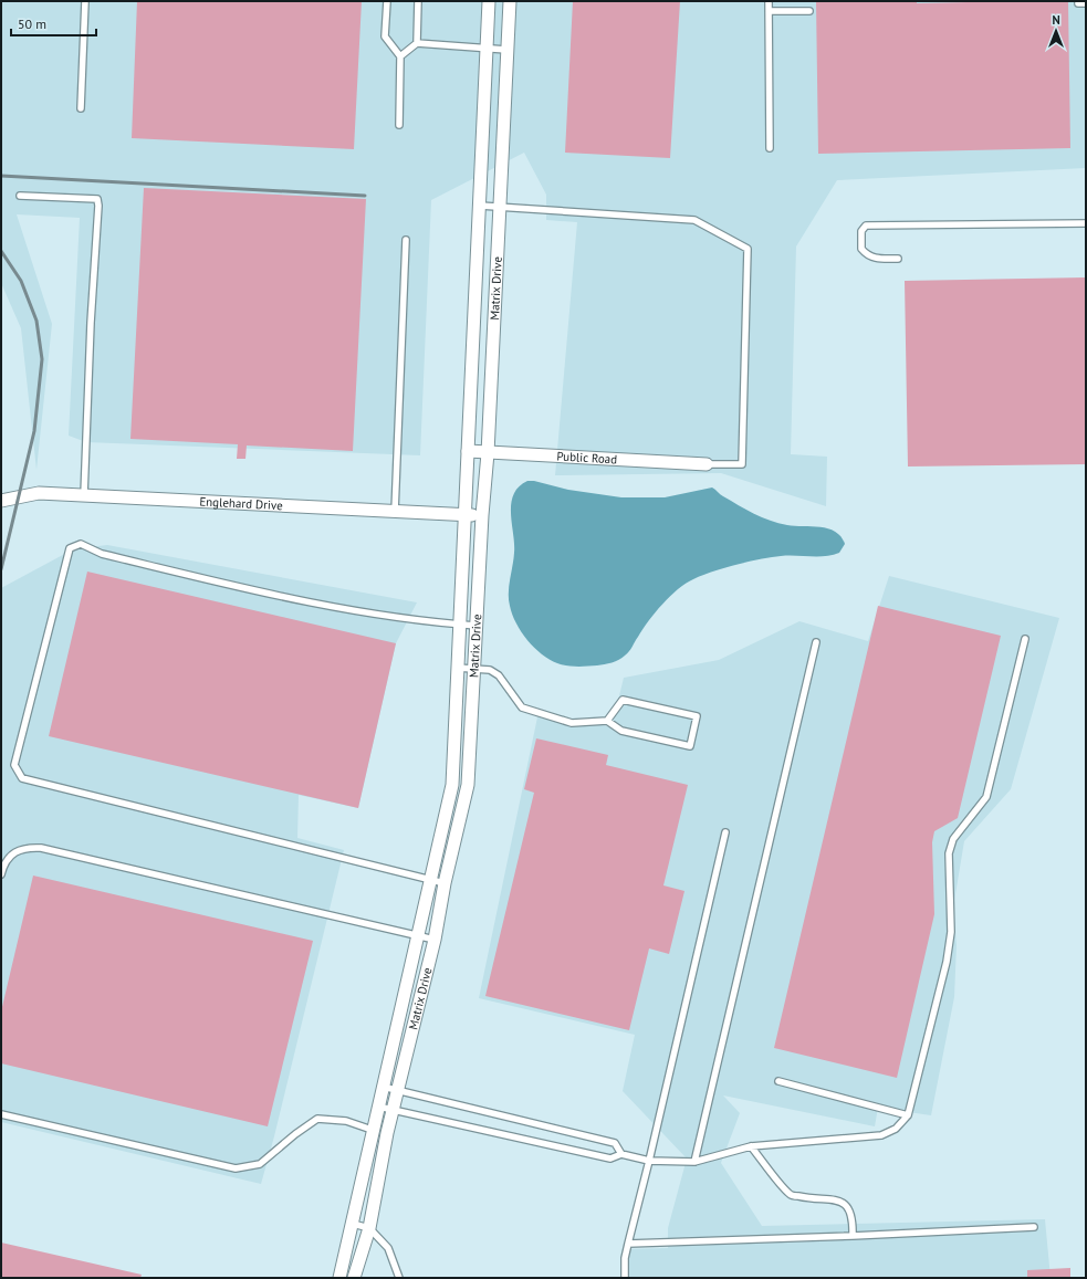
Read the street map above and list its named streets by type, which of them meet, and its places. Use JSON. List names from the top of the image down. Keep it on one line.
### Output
{"streets":{"street":["Matrix Drive","Public Road","Englehard Drive"]},"crossings":[["Matrix Drive","Public Road"],["Matrix Drive","Englehard Drive"]],"scale_bar":"50 m","north":"top"}
